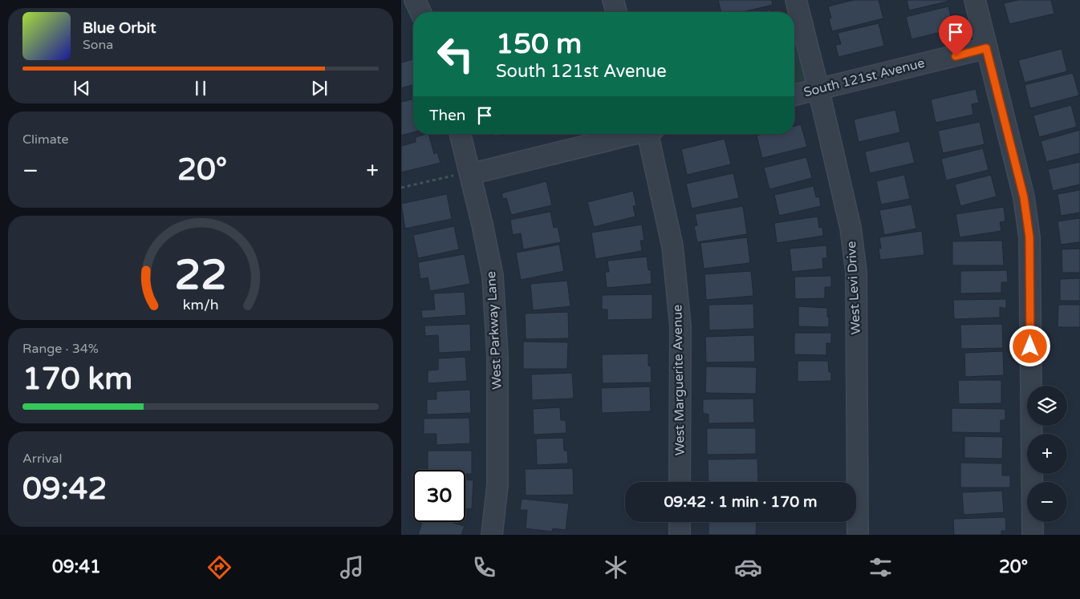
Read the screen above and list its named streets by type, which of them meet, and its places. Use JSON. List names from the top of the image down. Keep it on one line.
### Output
{"streets":{"street":["South 121st Avenue","West Levi Drive","West Parkway Lane","West Marguerite Avenue"]},"crossings":[["South 121st Avenue","West Levi Drive"]],"page":{"song":["Blue Orbit","Sona"],"turn":["150 m","South 121st Avenue"],"then":"Then","tile":["Climate",["Range · 34%","170 km"],["Arrival","09:42"]],"heat":["−","20°","+"],"map_buttons":["+","−"],"limit":"30","trip":"09:42 · 1 min · 170 m","tabs":["09:41","20°"],"gauge":["22","km/h"]}}
